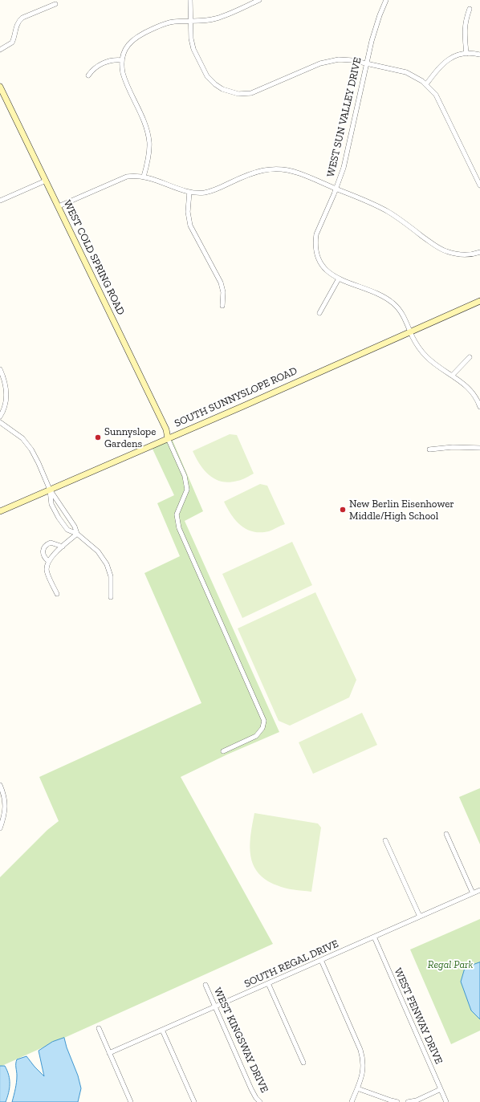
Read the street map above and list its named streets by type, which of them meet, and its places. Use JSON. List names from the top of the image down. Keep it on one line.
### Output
{"streets":{"street":["WEST SUN VALLEY DRIVE","WEST COLD SPRING ROAD","SOUTH SUNNYSLOPE ROAD","SOUTH REGAL DRIVE","WEST FENWAY DRIVE","WEST KINGSWAY DRIVE"]},"crossings":[["WEST SUN VALLEY DRIVE","SOUTH SUNNYSLOPE ROAD"],["WEST COLD SPRING ROAD","SOUTH SUNNYSLOPE ROAD"],["SOUTH REGAL DRIVE","WEST FENWAY DRIVE"],["SOUTH REGAL DRIVE","WEST KINGSWAY DRIVE"]],"parks":["Regal Park"],"places":["Sunnyslope Gardens","New Berlin Eisenhower Middle/High School"]}
